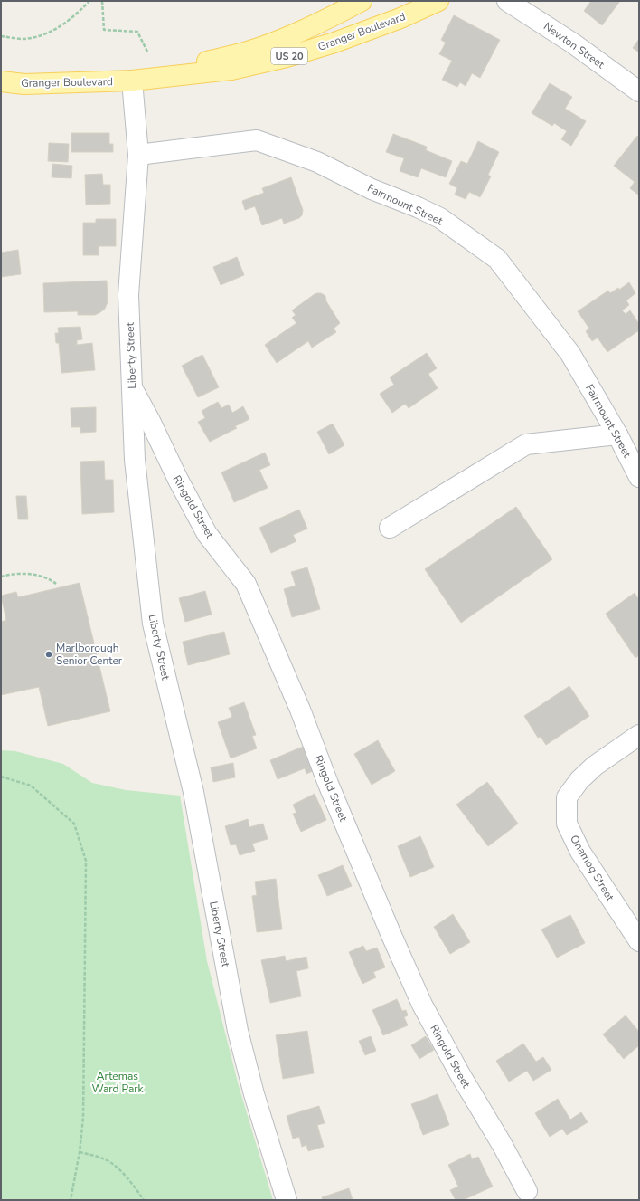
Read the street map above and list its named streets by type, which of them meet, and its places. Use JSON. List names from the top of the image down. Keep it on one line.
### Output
{"streets":{"main road":["Granger Boulevard","US 20"],"street":["Newton Street","Fairmount Street","Liberty Street","Ringold Street","Onamog Street"]},"crossings":[["Granger Boulevard","Liberty Street"],["Fairmount Street","Liberty Street"],["Liberty Street","Ringold Street"]],"parks":["Artemas Ward Park"],"places":["Marlborough Senior Center"]}
